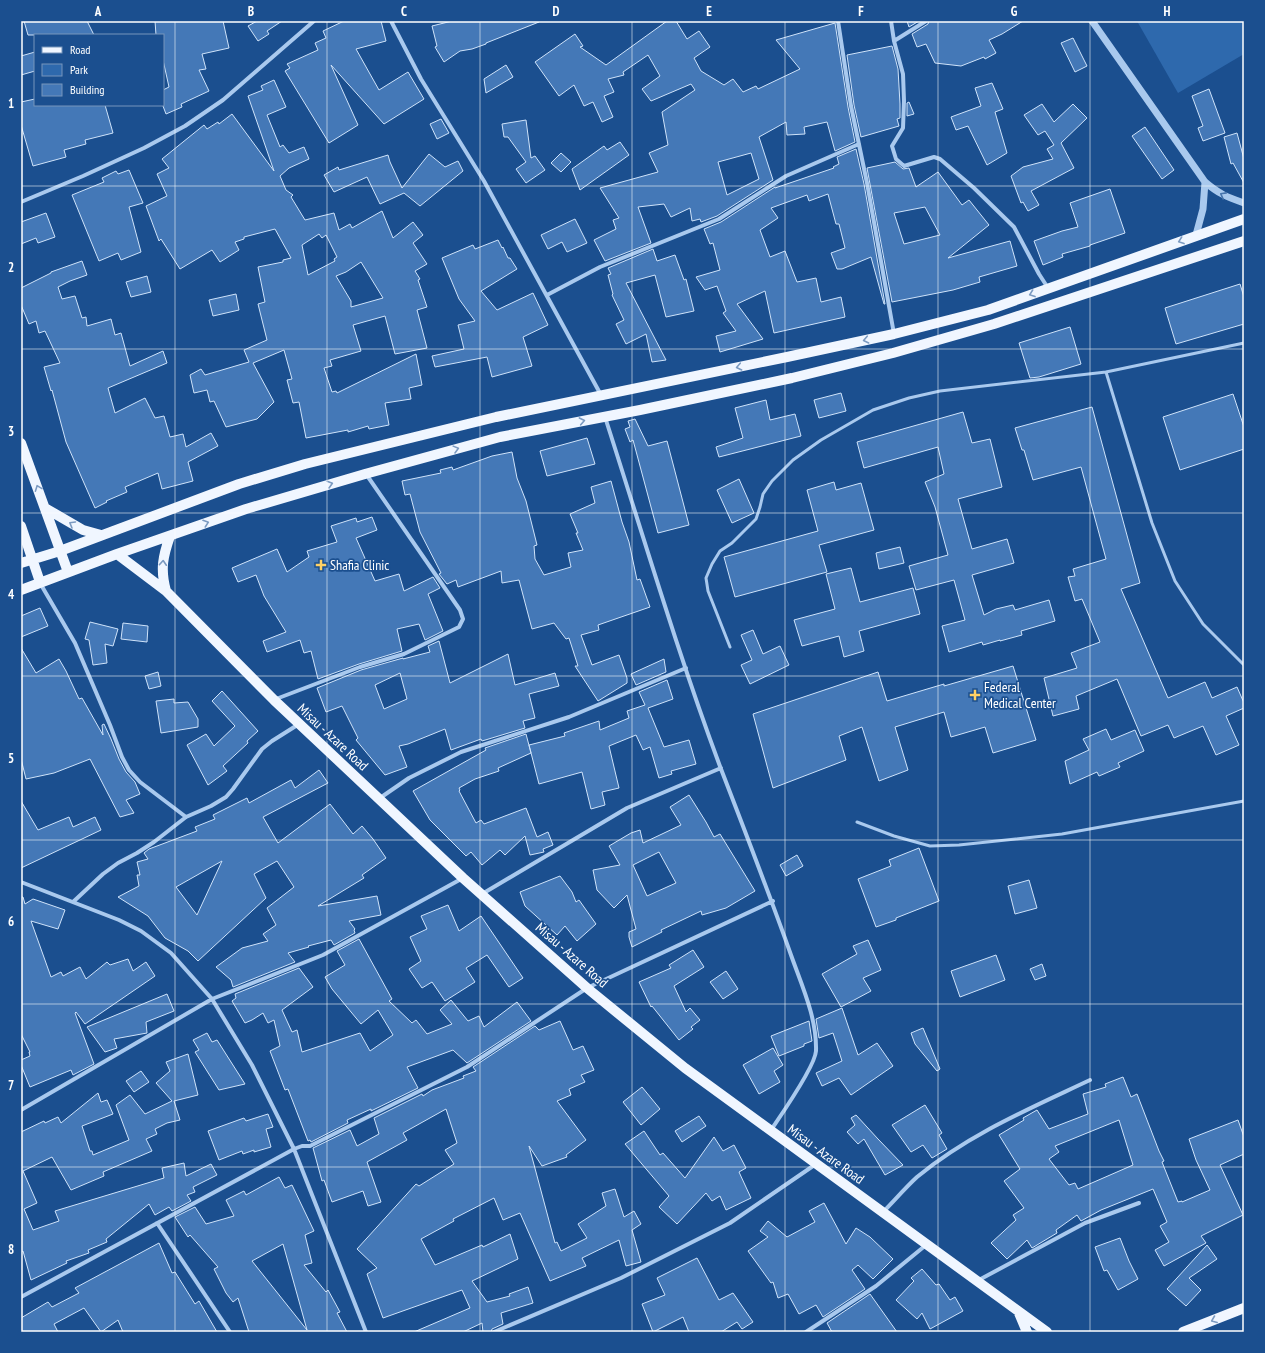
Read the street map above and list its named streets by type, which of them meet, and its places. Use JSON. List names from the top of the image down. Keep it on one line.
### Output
{"streets":{"main road":["Misau - Azare Road"]},"places":{"health":["Shafia Clinic","Federal Medical Center"]},"legend":["Road","Park","Building"],"grid":{"columns":["A","B","C","D","E","F","G","H"],"rows":["1","2","3","4","5","6","7","8"]}}
